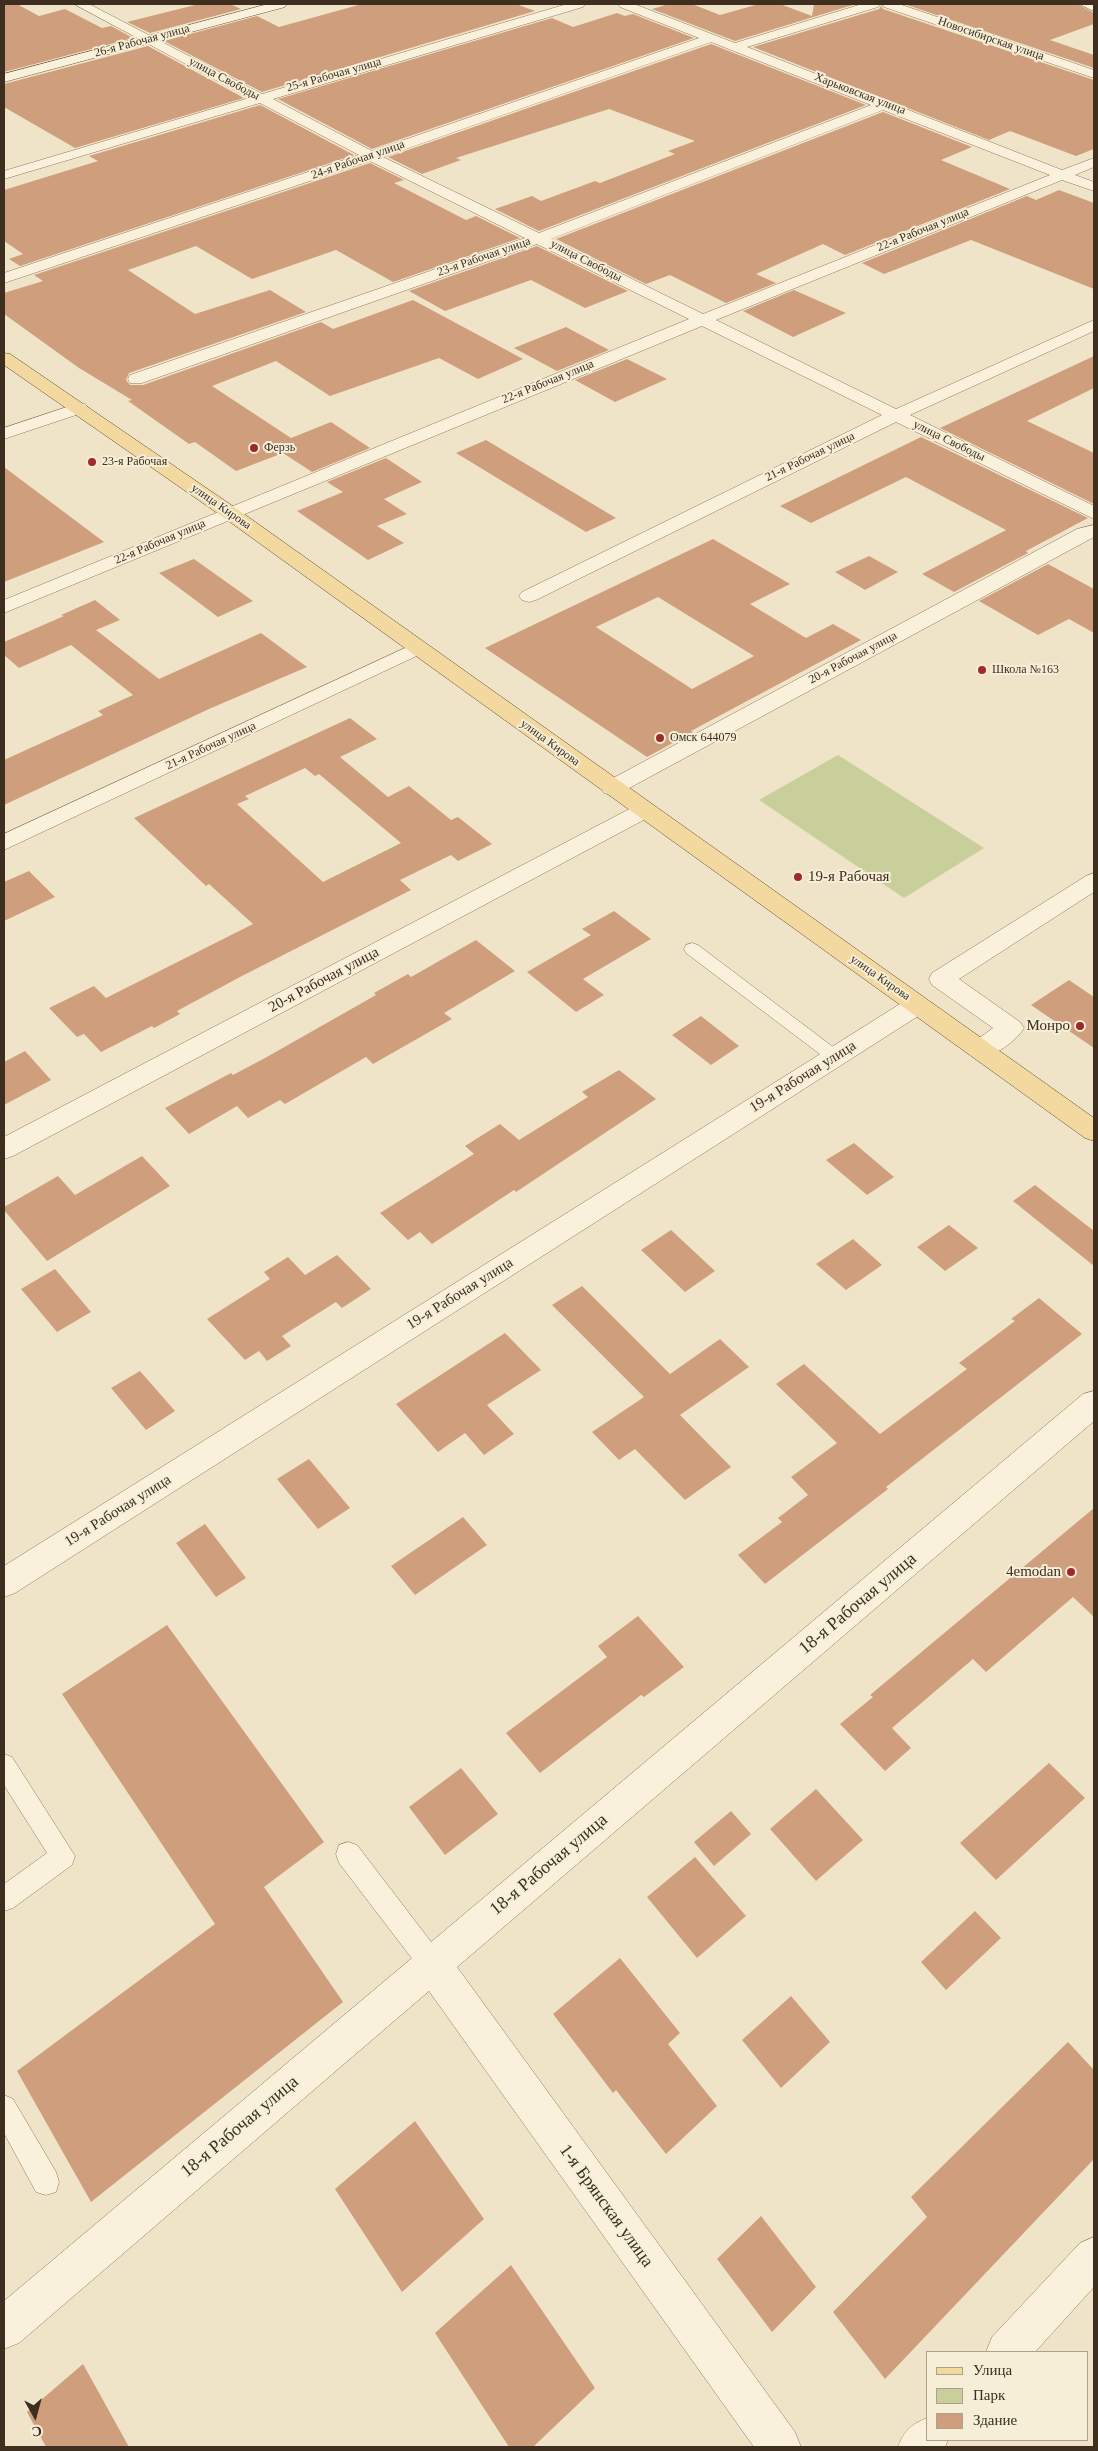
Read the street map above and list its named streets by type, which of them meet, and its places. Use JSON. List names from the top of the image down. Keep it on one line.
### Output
{"streets":{"main road":["улица Кирова"],"street":["Новосибирская улица","26-я Рабочая улица","25-я Рабочая улица","улица Свободы","Харьковская улица","24-я Рабочая улица","22-я Рабочая улица","23-я Рабочая улица","21-я Рабочая улица","20-я Рабочая улица","19-я Рабочая улица","18-я Рабочая улица","1-я Брянская улица"]},"crossings":[["26-я Рабочая улица","улица Свободы"],["25-я Рабочая улица","улица Свободы"],["улица Свободы","24-я Рабочая улица"],["улица Свободы","22-я Рабочая улица"],["улица Свободы","23-я Рабочая улица"],["улица Свободы","21-я Рабочая улица"],["Харьковская улица","24-я Рабочая улица"],["Харьковская улица","22-я Рабочая улица"],["Харьковская улица","23-я Рабочая улица"],["22-я Рабочая улица","улица Кирова"],["21-я Рабочая улица","улица Кирова"],["улица Кирова","20-я Рабочая улица"],["улица Кирова","19-я Рабочая улица"],["18-я Рабочая улица","1-я Брянская улица"]],"places":["Ферзь","23-я Рабочая","Школа №163","Омск 644079","19-я Рабочая","Монро","4emodan"],"legend":["Улица","Парк","Здание"],"north":"bottom"}
